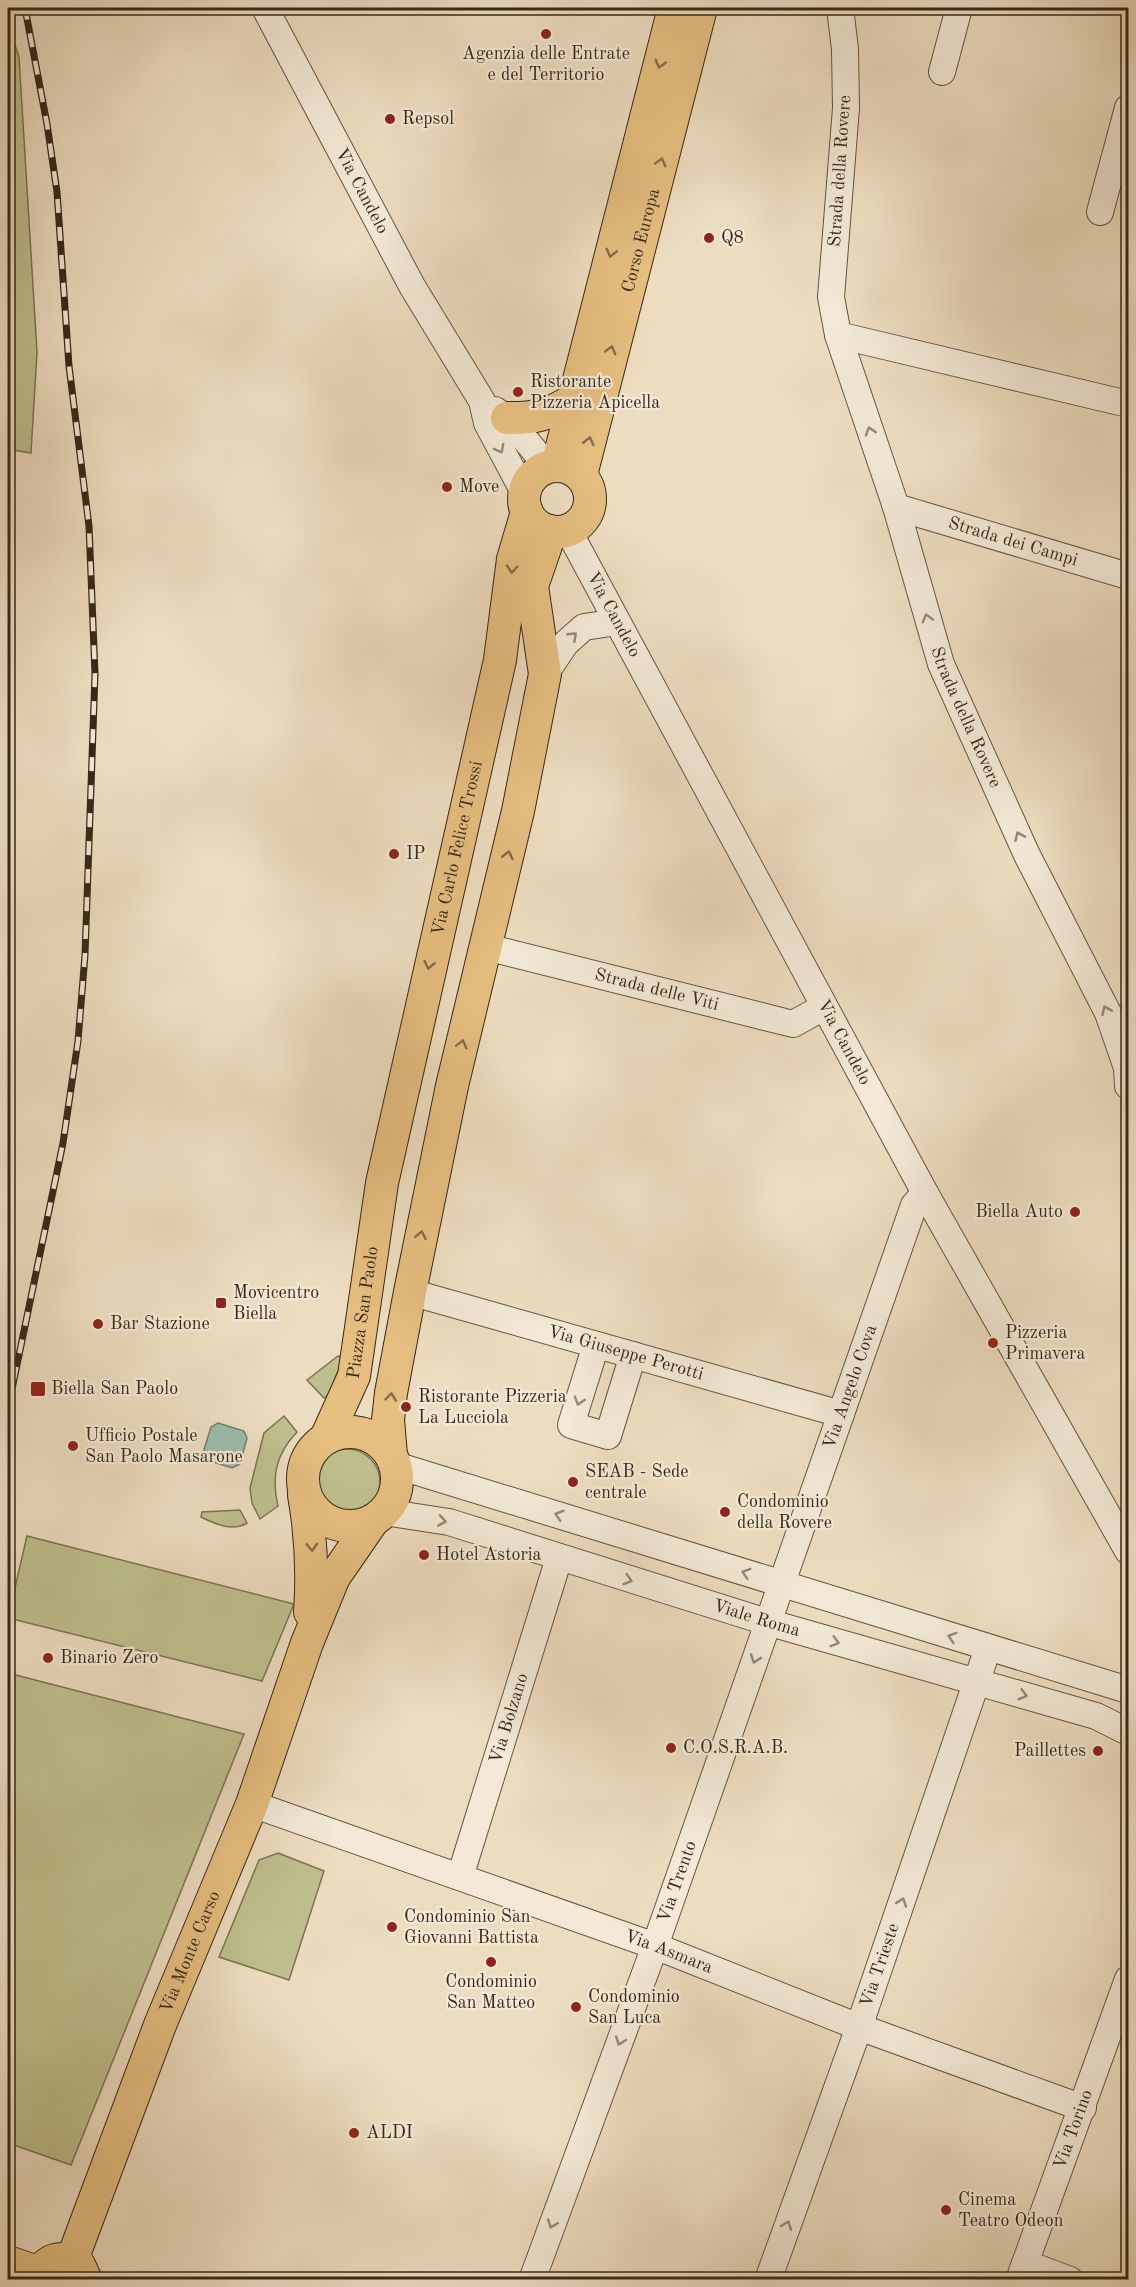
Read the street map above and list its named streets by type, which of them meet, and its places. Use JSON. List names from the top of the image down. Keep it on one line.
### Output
{"streets":{"main road":["Via Candelo","Corso Europa","Via Carlo Felice Trossi","Piazza San Paolo","Via Monte Carso"],"street":["Strada della Rovere","Strada dei Campi","Strada delle Viti","Via Giuseppe Perotti","Via Angelo Cova","Viale Roma","Via Bolzano","Via Trento","Via Asmara","Via Trieste","Via Torino"]},"crossings":[["Strada della Rovere","Strada dei Campi"],["Via Candelo","Corso Europa"],["Via Candelo","Via Carlo Felice Trossi"],["Via Candelo","Strada delle Viti"],["Via Candelo","Via Angelo Cova"],["Via Carlo Felice Trossi","Piazza San Paolo"],["Piazza San Paolo","Viale Roma"],["Piazza San Paolo","Via Monte Carso"],["Via Giuseppe Perotti","Via Angelo Cova"],["Via Angelo Cova","Via Trento"],["Viale Roma","Via Bolzano"],["Viale Roma","Via Trento"],["Viale Roma","Via Monte Carso"],["Viale Roma","Via Trieste"],["Via Bolzano","Via Asmara"],["Via Trento","Via Asmara"],["Via Monte Carso","Via Asmara"],["Via Asmara","Via Trieste"],["Via Asmara","Via Torino"]],"one_way":["Strada della Rovere","Via Trento","Via Trieste"],"places":{"other":["Agenzia delle Entrate e del Territorio","Repsol","Q8","Ristorante Pizzeria Apicella","Move","IP","Biella Auto","Bar Stazione","Pizzeria Primavera","Ristorante Pizzeria La Lucciola","Ufficio Postale San Paolo Masarone","SEAB - Sede centrale","Condominio della Rovere","Hotel Astoria","Binario Zero","C.O.S.R.A.B.","Paillettes","Condominio San Giovanni Battista","Condominio San Matteo","Condominio San Luca","ALDI","Cinema Teatro Odeon"],"transit":["Movicentro Biella","Biella San Paolo"]}}
